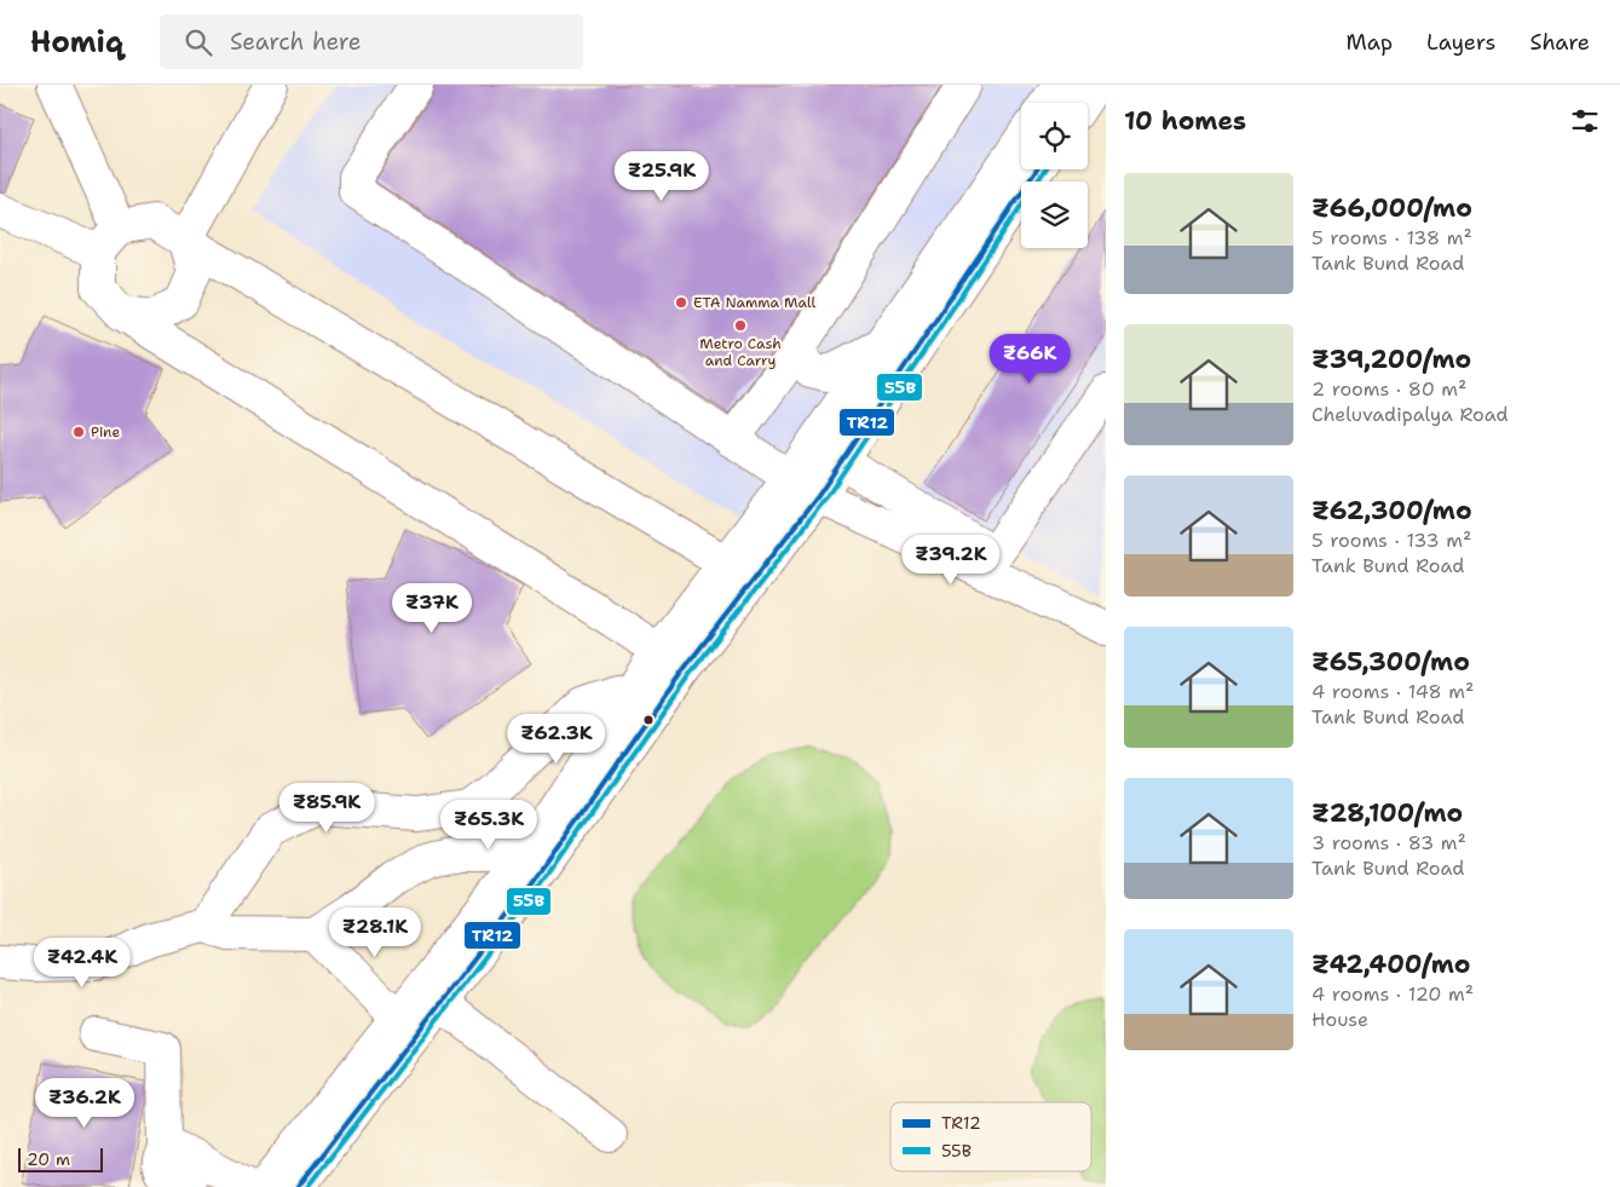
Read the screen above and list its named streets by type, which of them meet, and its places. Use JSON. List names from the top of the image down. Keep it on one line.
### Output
{"places":["ETA Namma Mall","Metro Cash and Carry","Pine"],"lines":["transit line TR12","transit line 55B"],"legend":["TR12","55B"],"scale_bar":"20 m","page":{"header":"Homiq","search":"Search here","nav":["Map","Layers","Share"],"heading":"10 homes","price":["₹25.9K","₹66K","₹39.2K","₹37K","₹62.3K","₹85.9K","₹65.3K","₹28.1K","₹42.4K","₹36.2K"],"list":[{"name":"₹66,000/mo","note":"5 rooms · 138 m² · Tank Bund Road"},{"name":"₹39,200/mo","note":"2 rooms · 80 m² · Cheluvadipalya Road"},{"name":"₹62,300/mo","note":"5 rooms · 133 m² · Tank Bund Road"},{"name":"₹65,300/mo","note":"4 rooms · 148 m² · Tank Bund Road"},{"name":"₹28,100/mo","note":"3 rooms · 83 m² · Tank Bund Road"},{"name":"₹42,400/mo","note":"4 rooms · 120 m² · House"}],"scale":"20 m"}}
